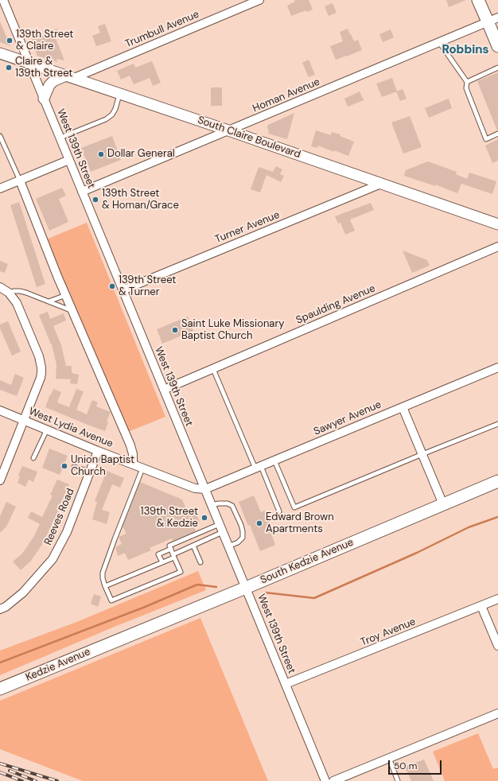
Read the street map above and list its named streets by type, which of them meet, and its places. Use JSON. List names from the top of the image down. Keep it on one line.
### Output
{"streets":{"main road":["South Kedzie Avenue","Kedzie Avenue"],"street":["Trumbull Avenue","Homan Avenue","South Claire Boulevard","West 139th Street","Turner Avenue","Spaulding Avenue","Sawyer Avenue","West Lydia Avenue","Reeves Road","Troy Avenue"]},"crossings":[["Trumbull Avenue","South Claire Boulevard"],["Homan Avenue","South Claire Boulevard"],["Homan Avenue","West 139th Street"],["South Claire Boulevard","West 139th Street"],["South Claire Boulevard","Turner Avenue"],["West 139th Street","Turner Avenue"],["West 139th Street","Spaulding Avenue"],["West 139th Street","Sawyer Avenue"],["West 139th Street","West Lydia Avenue"],["West 139th Street","South Kedzie Avenue"],["West 139th Street","Troy Avenue"],["Sawyer Avenue","West Lydia Avenue"],["West Lydia Avenue","Reeves Road"],["South Kedzie Avenue","Kedzie Avenue"]],"districts":["Robbins"],"places":["139th Street & Claire","Claire & 139th Street","Dollar General","139th Street & Homan/Grace","139th Street & Turner","Saint Luke Missionary Baptist Church","Union Baptist Church","139th Street & Kedzie","Edward Brown Apartments"],"scale_bar":"50 m"}
